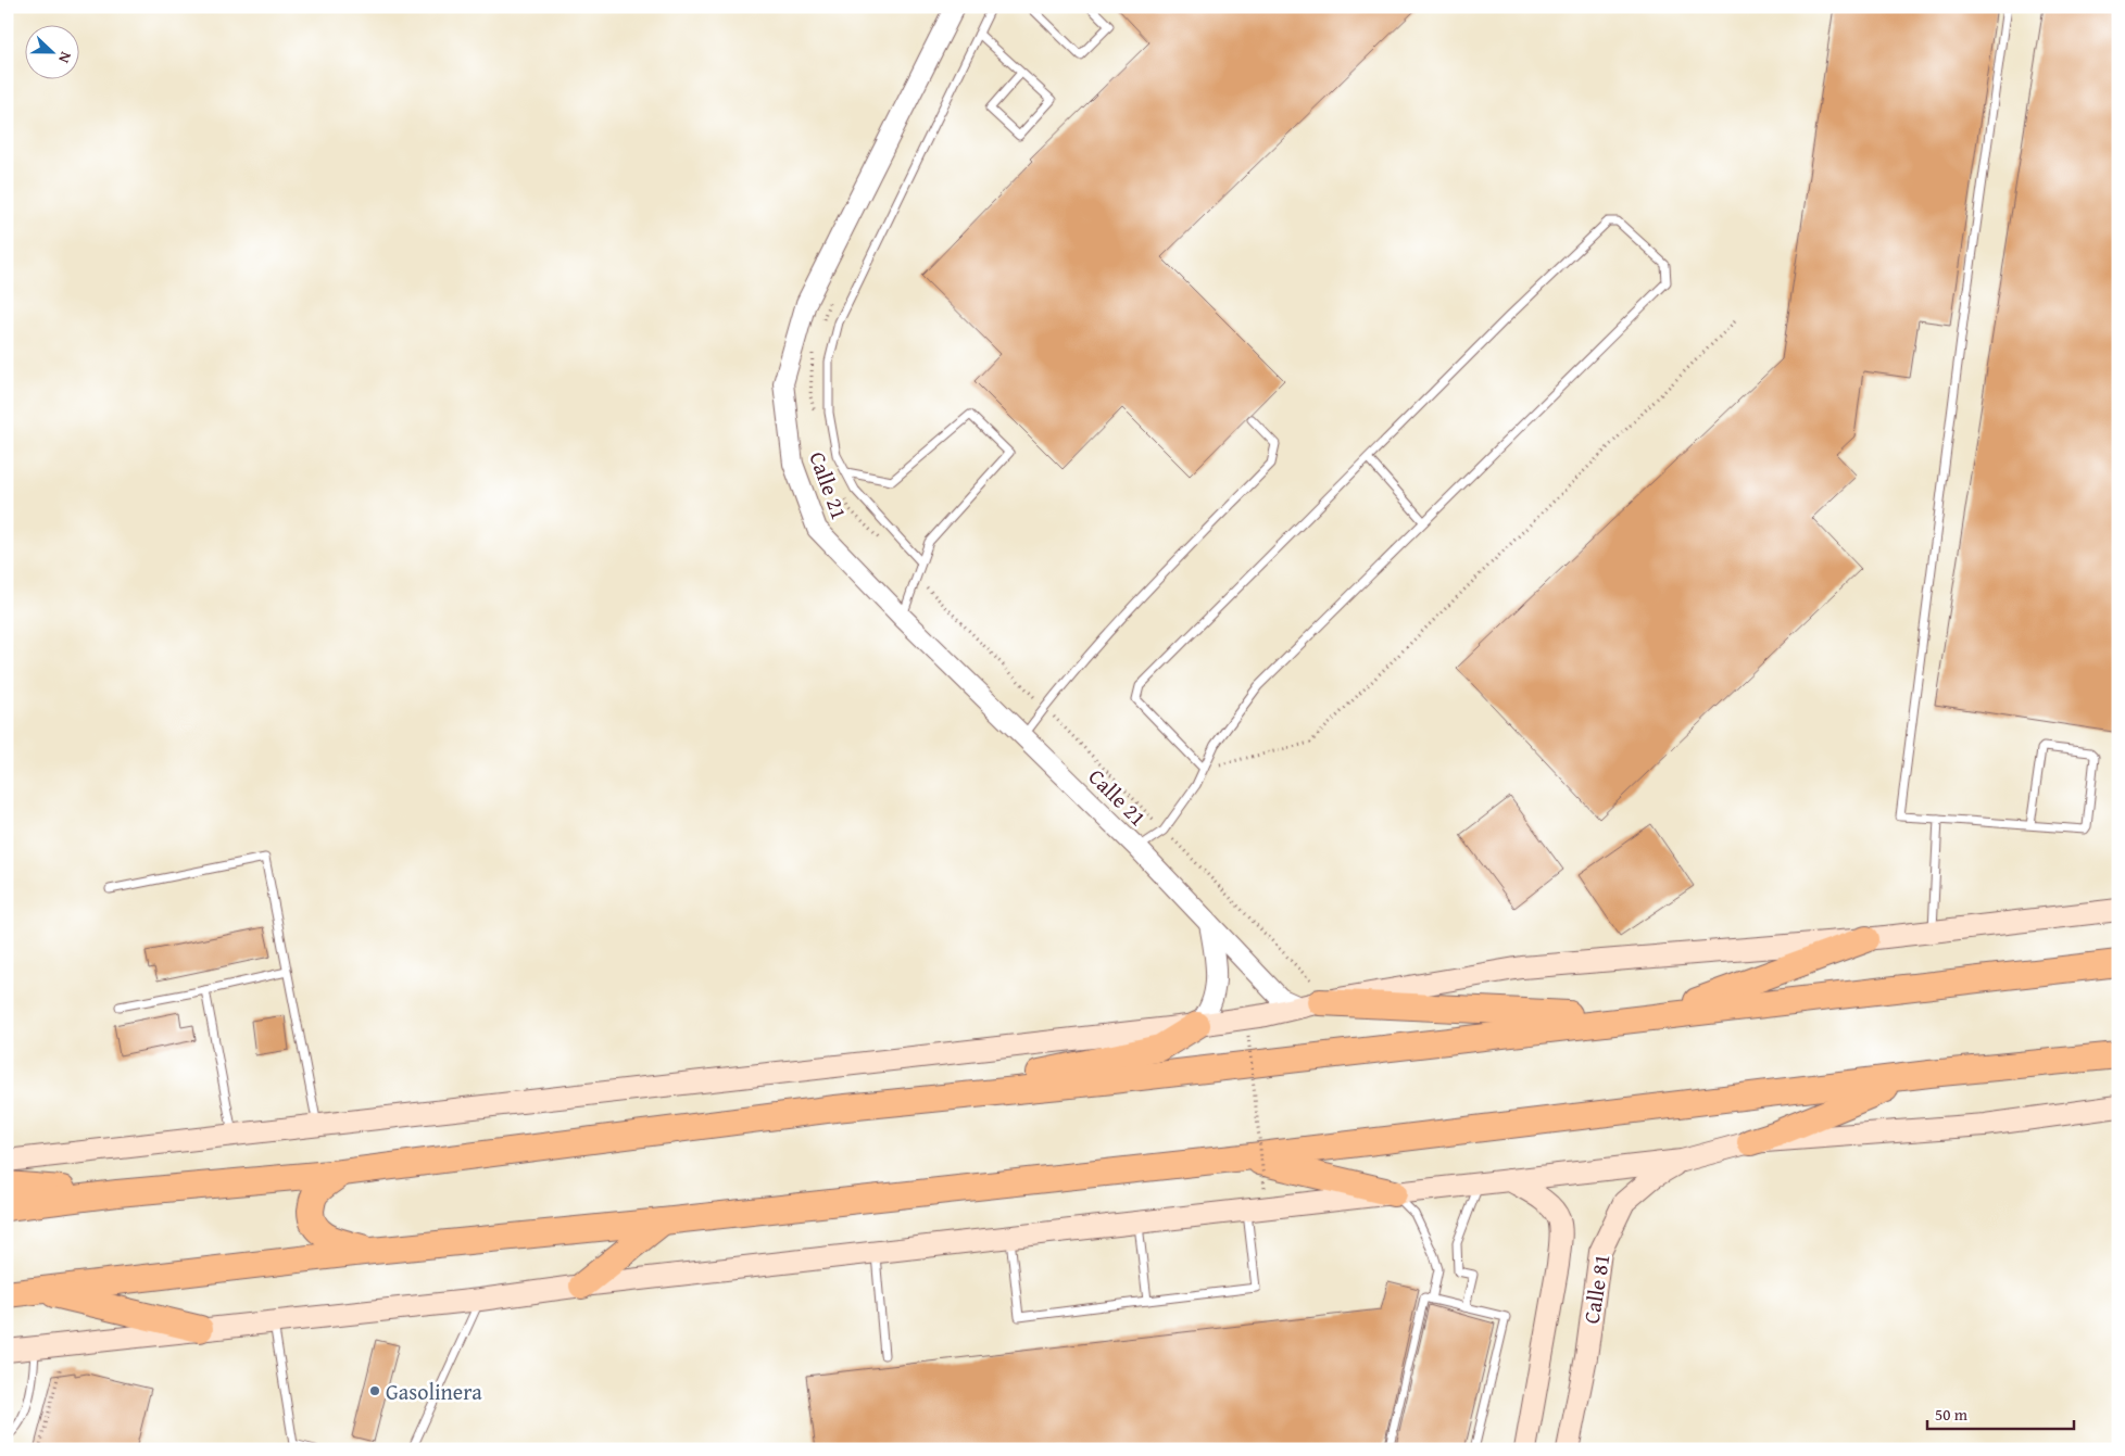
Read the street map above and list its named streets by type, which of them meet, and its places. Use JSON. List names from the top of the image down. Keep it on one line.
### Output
{"streets":{"main road":["Calle 81"],"street":["Calle 21"]},"places":["Gasolinera"],"scale_bar":"50 m","north":"right"}
